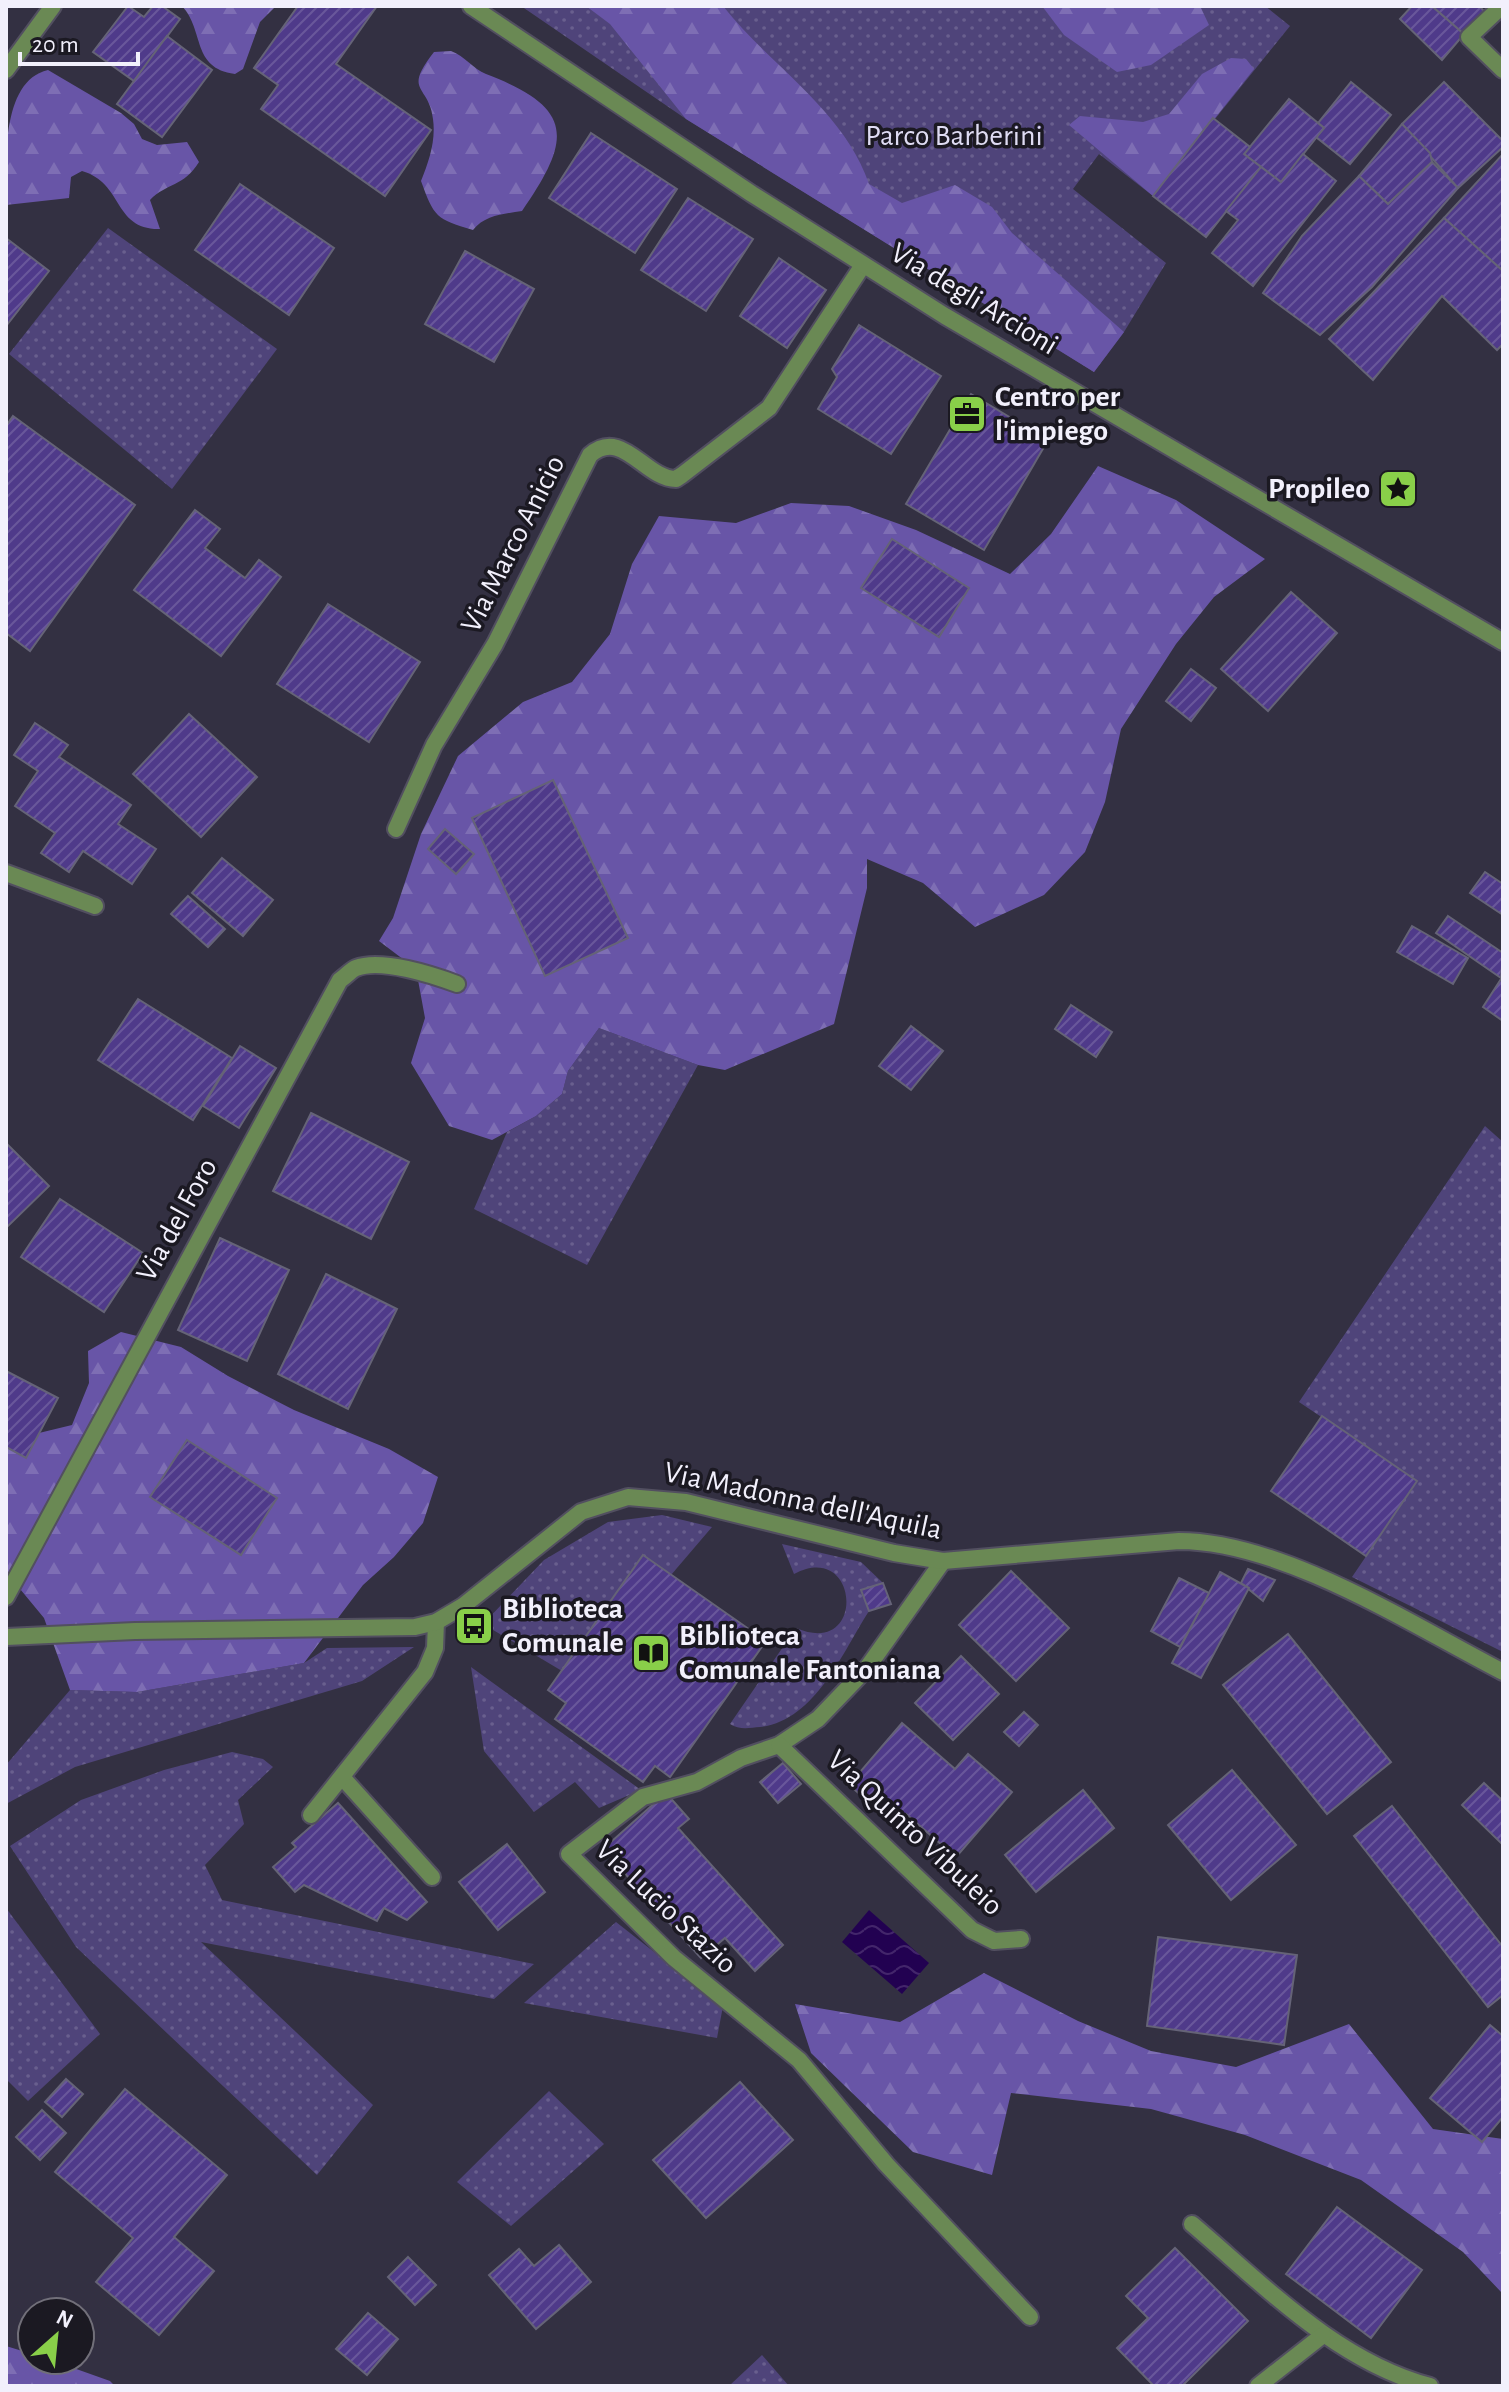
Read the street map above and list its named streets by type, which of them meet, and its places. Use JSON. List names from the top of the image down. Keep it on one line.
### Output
{"streets":{"street":["Via degli Arcioni","Via Marco Anicio","Via del Foro","Via Madonna dell'Aquila","Via Quinto Vibuleio","Via Lucio Stazio"]},"crossings":[["Via degli Arcioni","Via Marco Anicio"],["Via Madonna dell'Aquila","Via Lucio Stazio"],["Via Quinto Vibuleio","Via Lucio Stazio"]],"parks":["Parco Barberini"],"places":{"office":["Centro per l'impiego"],"place":["Propileo"],"bus stop":["Biblioteca Comunale"],"library":["Biblioteca Comunale Fantoniana"]},"scale_bar":"20 m","north":"top right"}
